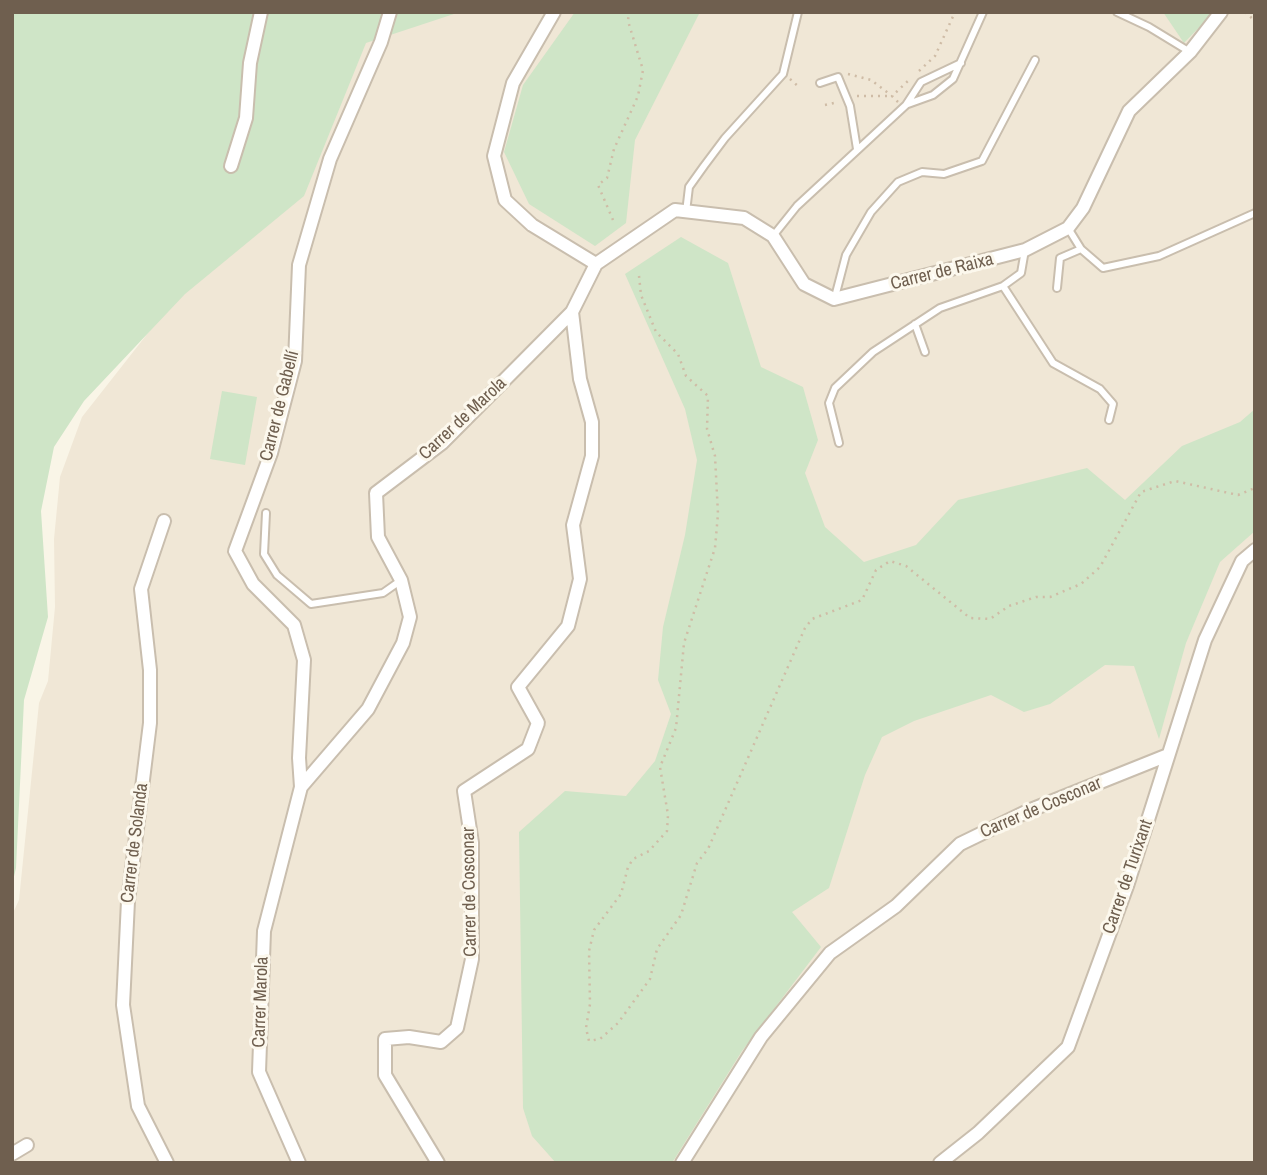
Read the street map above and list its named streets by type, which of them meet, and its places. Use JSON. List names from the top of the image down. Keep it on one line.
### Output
{"streets":{"street":["Carrer de Raixa","Carrer de Gabellí","Carrer de Marola","Carrer de Cosconar","Carrer de Solanda","Carrer de Turixant","Carrer Marola"]},"crossings":[["Carrer de Gabellí","Carrer de Marola"],["Carrer de Marola","Carrer de Cosconar"],["Carrer de Marola","Carrer Marola"],["Carrer de Cosconar","Carrer de Turixant"]]}
